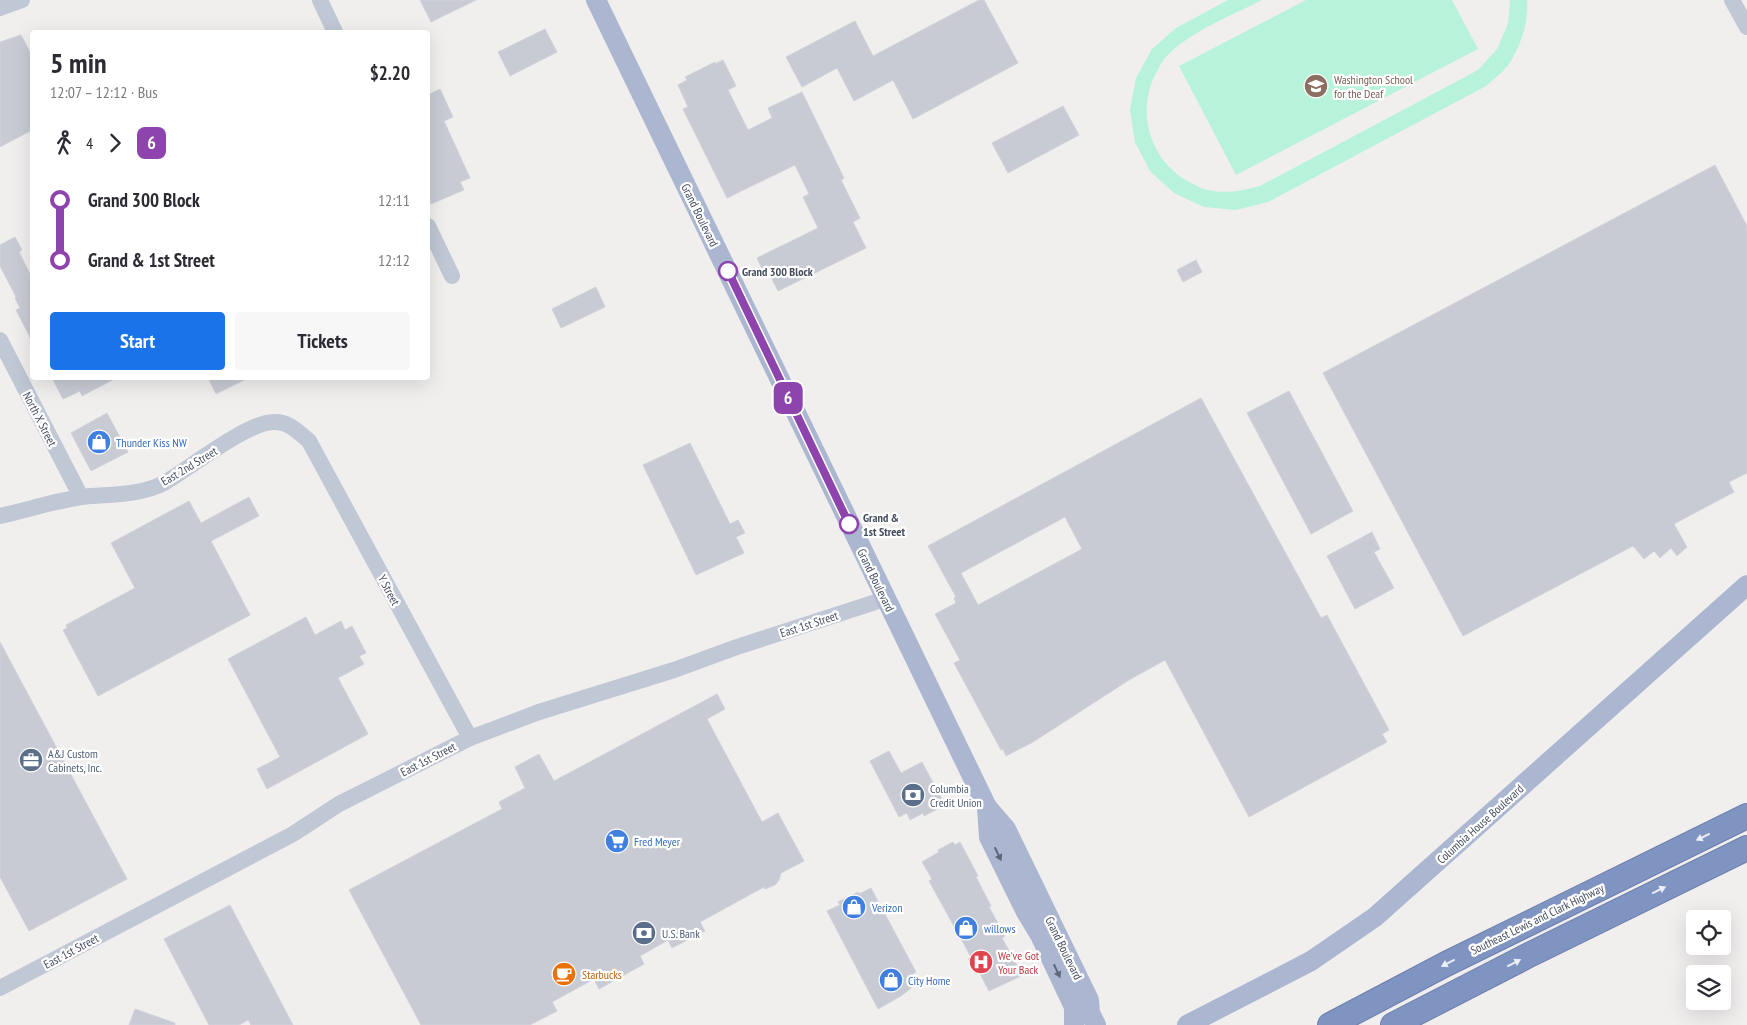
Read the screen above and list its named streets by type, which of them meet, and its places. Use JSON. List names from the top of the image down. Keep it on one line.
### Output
{"streets":{"highway":["Southeast Lewis and Clark Highway"],"main road":["Grand Boulevard","Columbia House Boulevard"],"street":["North X Street","East 2nd Street","Y Street","East 1st Street"]},"crossings":[["Grand Boulevard","East 1st Street"],["North X Street","East 2nd Street"],["East 2nd Street","Y Street"],["Y Street","East 1st Street"]],"places":{"school or university":["Washington School for the Deaf"],"other":["Grand 300 Block","Grand & 1st Street"],"shop":["Thunder Kiss NW","Verizon","willows","City Home"],"office":["A&J Custom Cabinets, Inc."],"bank":["Columbia Credit Union","U.S. Bank"],"supermarket":["Fred Meyer"],"hospital":["We've Got Your Back"],"cafe":["Starbucks"]},"lines":["bus line 6"],"page":{"on_map":"6","heading":["5 min","12:07 – 12:12 · Bus","$2.20"],"legs":["4","6"],"list":[{"name":"Grand 300 Block","value":"12:11"},{"name":"Grand & 1st Street","value":"12:12"}],"buttons":["Start","Tickets"]}}
